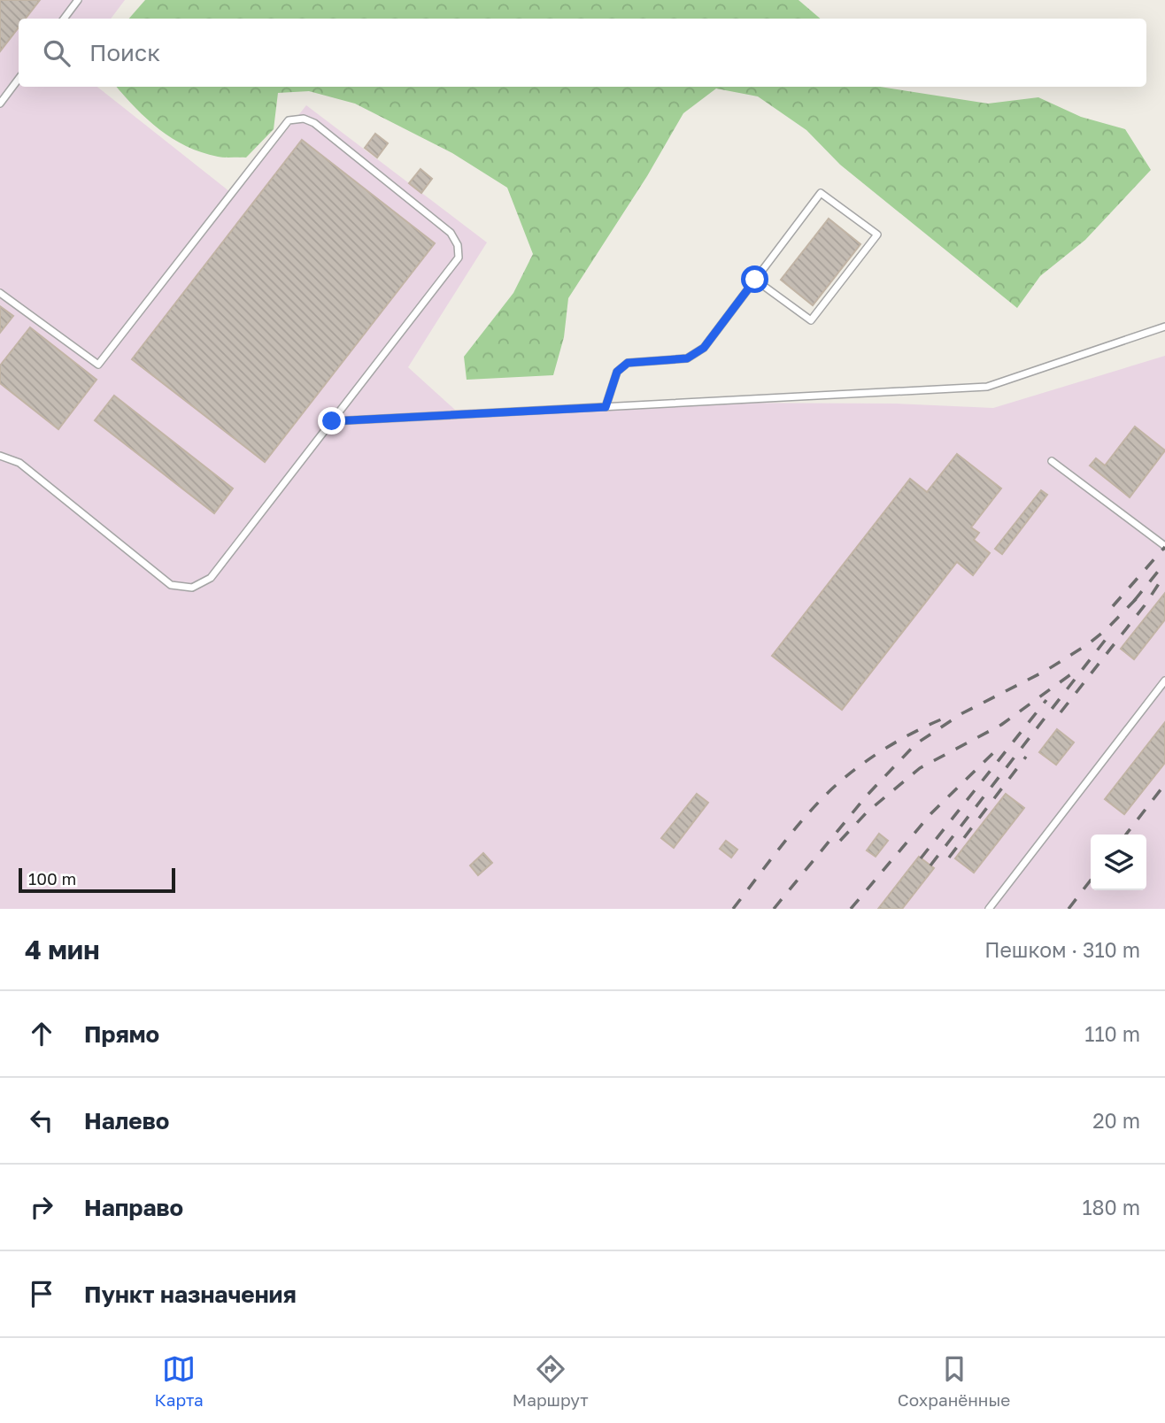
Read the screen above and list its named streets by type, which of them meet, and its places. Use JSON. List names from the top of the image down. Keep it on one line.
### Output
{"scale_bar":"100 m","page":{"search":"Поиск","scale":"100 m","heading":["4 мин","Пешком · 310 m"],"list":[["Прямо","110 m"],["Налево","20 m"],["Направо","180 m"],"Пункт назначения"],"nav":["Карта","Маршрут","Сохранённые"]}}
